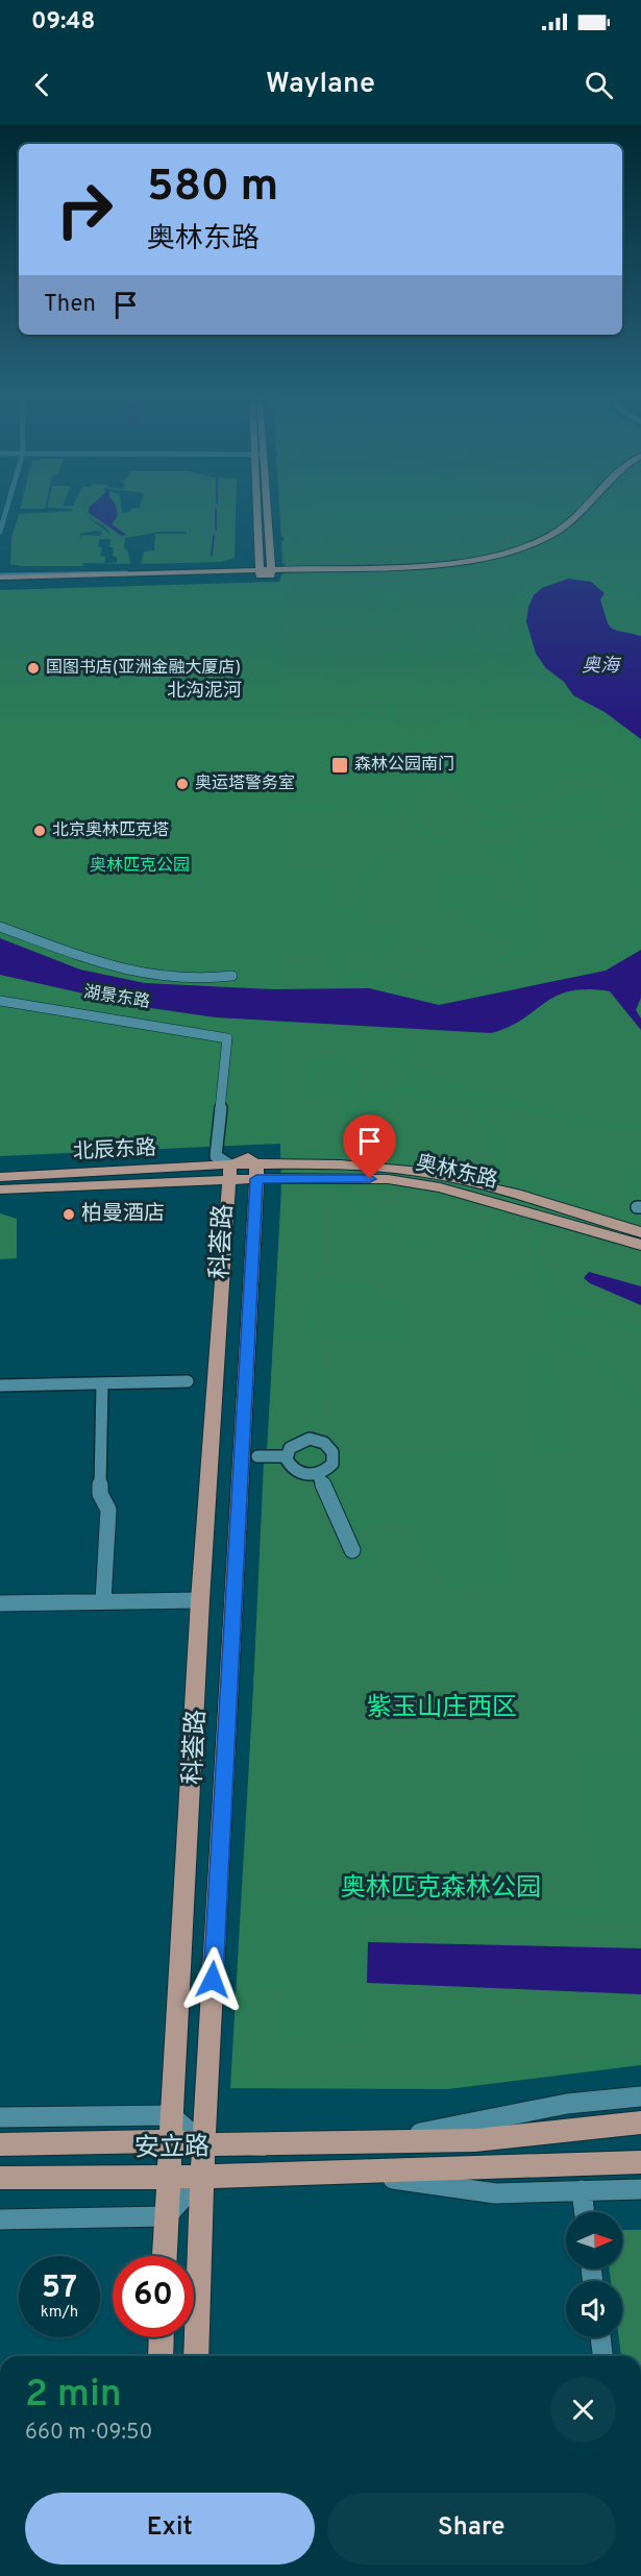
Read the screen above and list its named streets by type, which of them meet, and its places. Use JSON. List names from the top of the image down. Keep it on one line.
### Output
{"streets":{"main road":["北辰东路","奥林东路","科荟路","安立路"],"street":["湖景东路"]},"crossings":[["湖景东路","北辰东路"],["湖景东路","科荟路"],["北辰东路","科荟路"],["奥林东路","科荟路"],["科荟路","安立路"]],"districts":["北沟泥河"],"water":["奥海"],"parks":["奥林匹克公园","紫玉山庄西区","奥林匹克森林公园"],"places":{"other":["国图书店(亚洲金融大厦店)","奥运塔警务室","北京奥林匹克塔","柏曼酒店"],"transit":["森林公园南门"]},"north":"right","page":{"status":"09:48","header":"Waylane","turn":["580 m","奥林东路"],"then":"Then","speed":"57 km/h","limit":"60","heading":["2 min","660 m · 09:50"],"buttons":["Exit","Share"]}}
